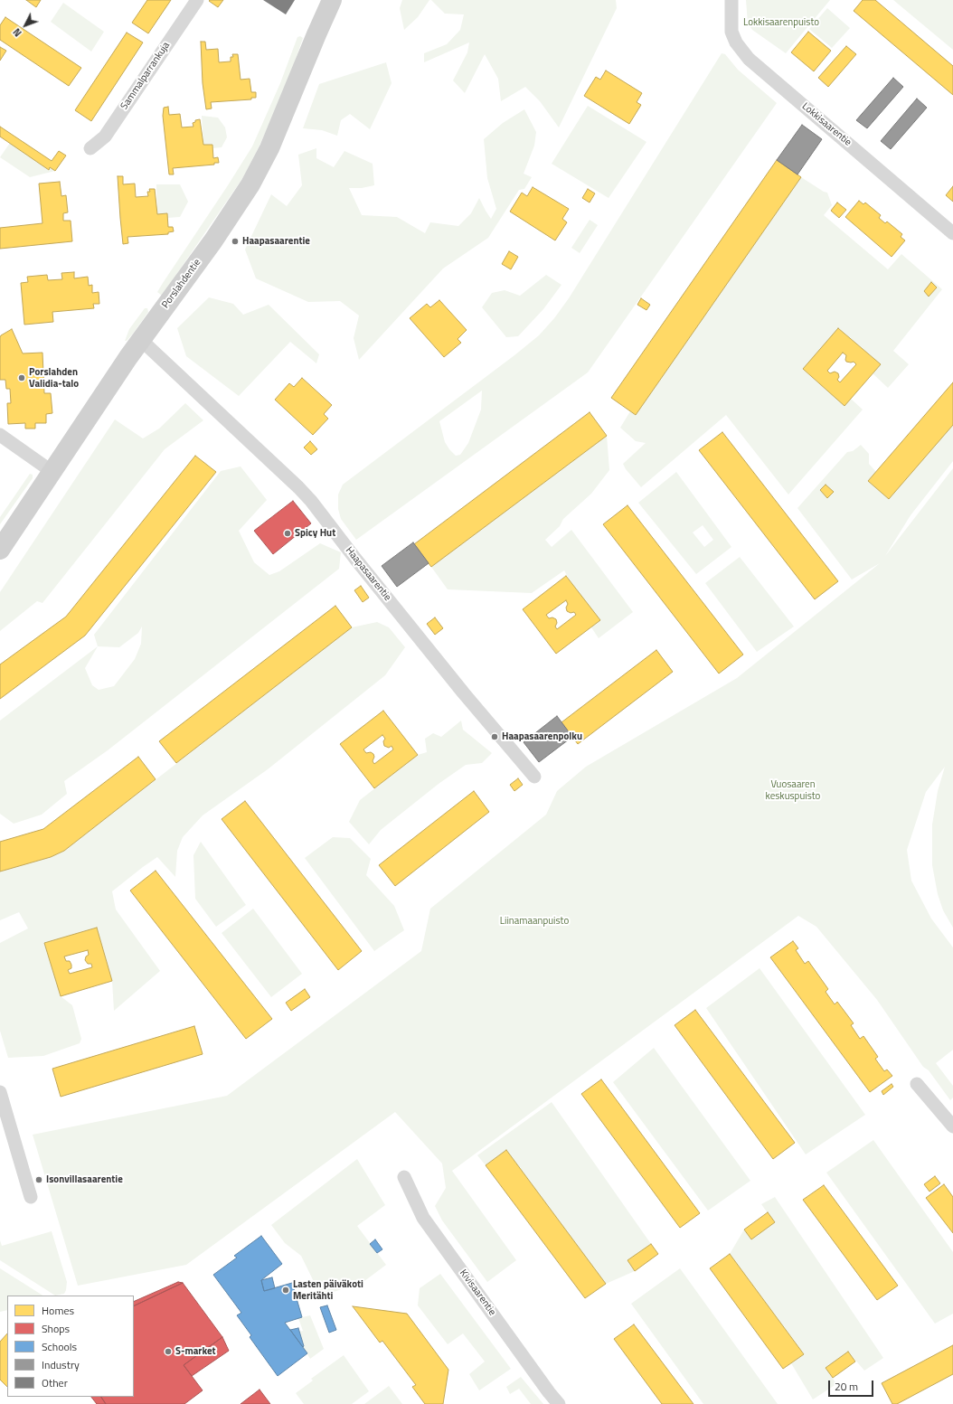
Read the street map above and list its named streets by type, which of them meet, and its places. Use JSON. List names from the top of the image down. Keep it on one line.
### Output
{"streets":{"street":["Sammalparrankuja","Lokkisaarentie","Porslahdentie","Haapasaarentie","Kivisaarentie"]},"crossings":[["Porslahdentie","Haapasaarentie"]],"parks":["Lokkisaarenpuisto","Vuosaaren keskuspuisto","Liinamaanpuisto"],"places":["Haapasaarentie","Porslahden Validia-talo","Spicy Hut","Haapasaarenpolku","Isonvillasaarentie","Lasten päiväkoti Meritähti","S-market"],"legend":["Homes","Shops","Schools","Industry","Other"],"scale_bar":"20 m","north":"bottom left"}
